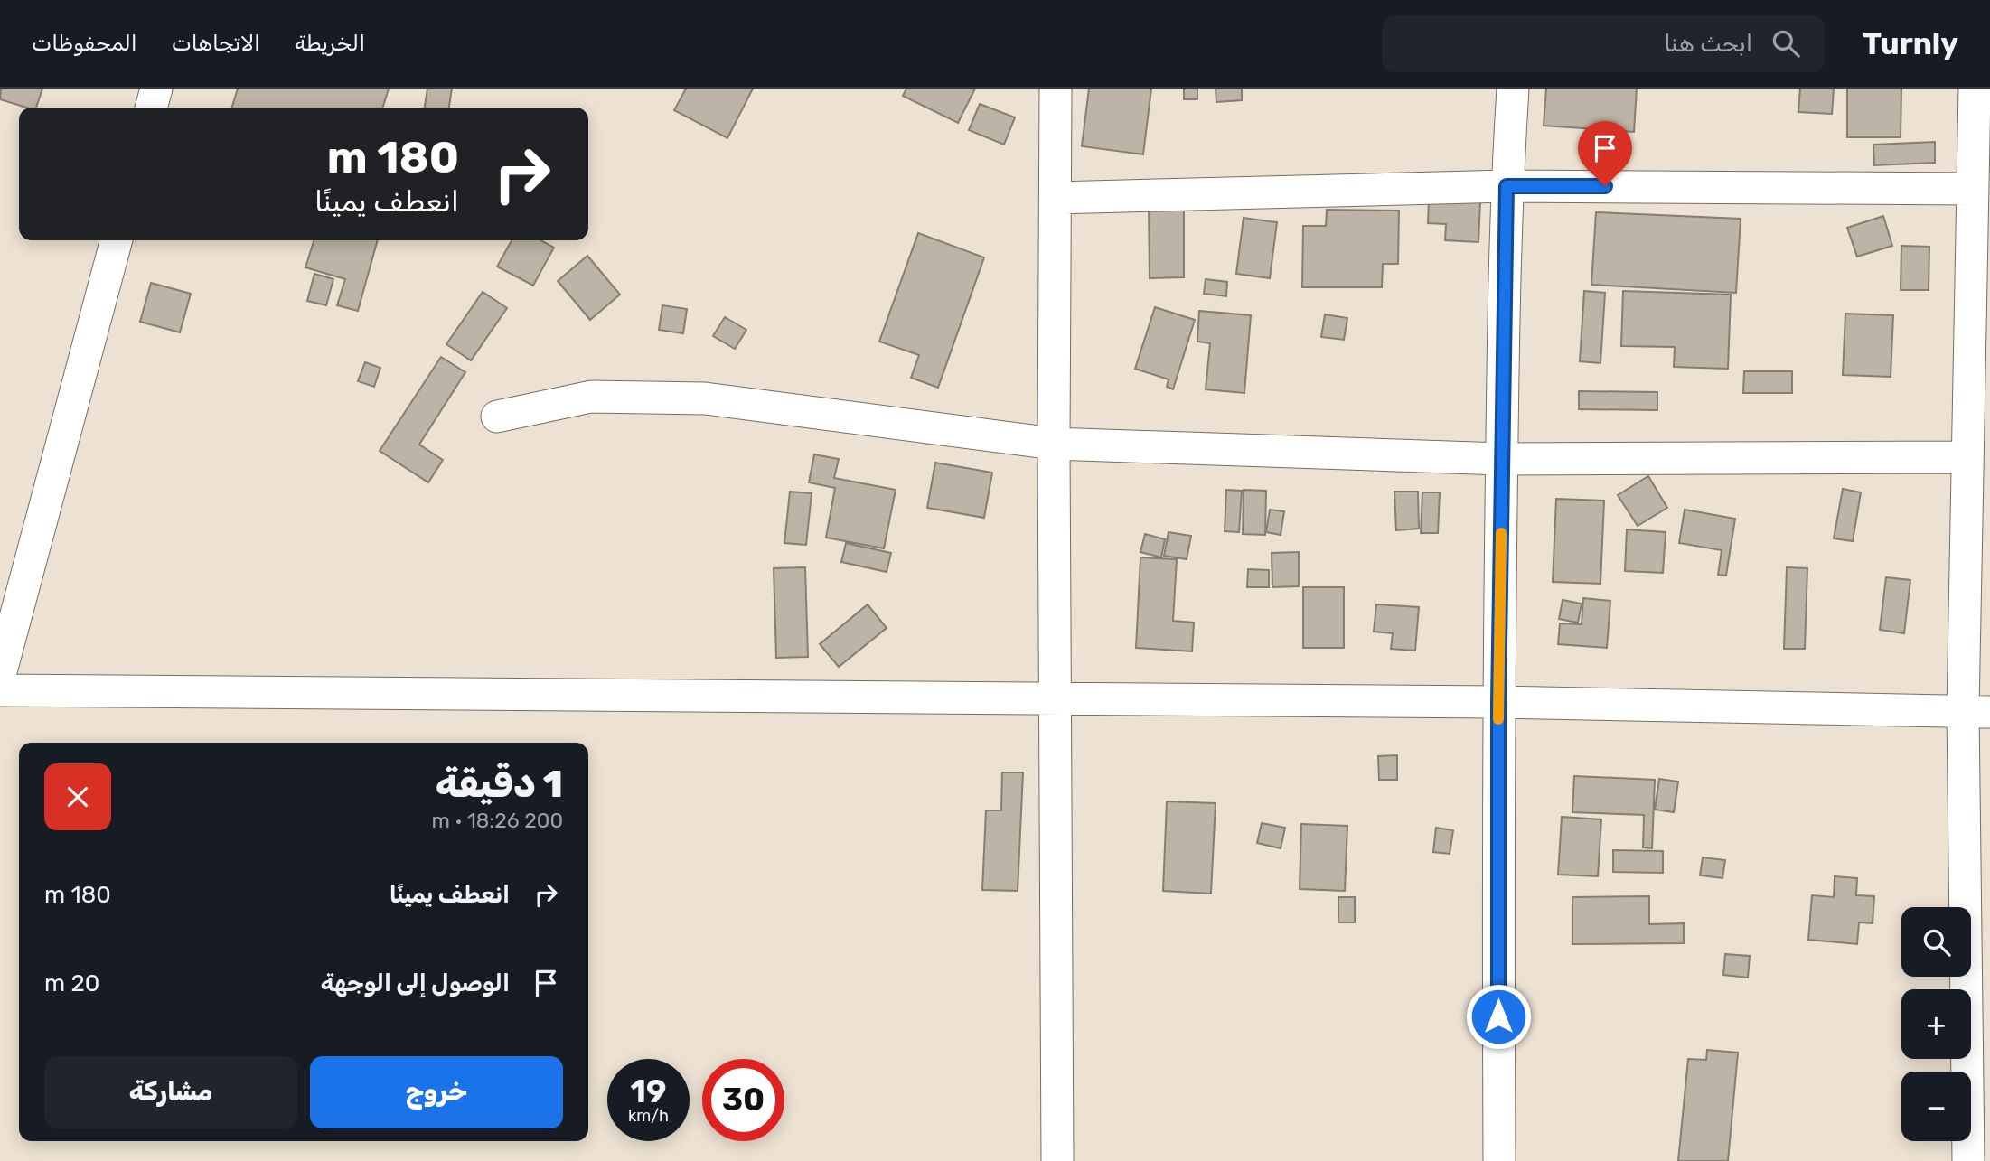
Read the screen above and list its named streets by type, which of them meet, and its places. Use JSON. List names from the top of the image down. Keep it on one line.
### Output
{"page":{"header":"Turnly","search":"ابحث هنا","nav":["الخريطة","الاتجاهات","المحفوظات"],"turn":["180 m","انعطف يمينًا"],"heading":["1 دقيقة","200 m · 18:26"],"list":[{"name":"انعطف يمينًا","value":"180 m"},{"name":"الوصول إلى الوجهة","value":"20 m"}],"map_buttons":["+","−"],"buttons":["خروج","مشاركة"],"speed":"19 km/h","limit":"30"}}
